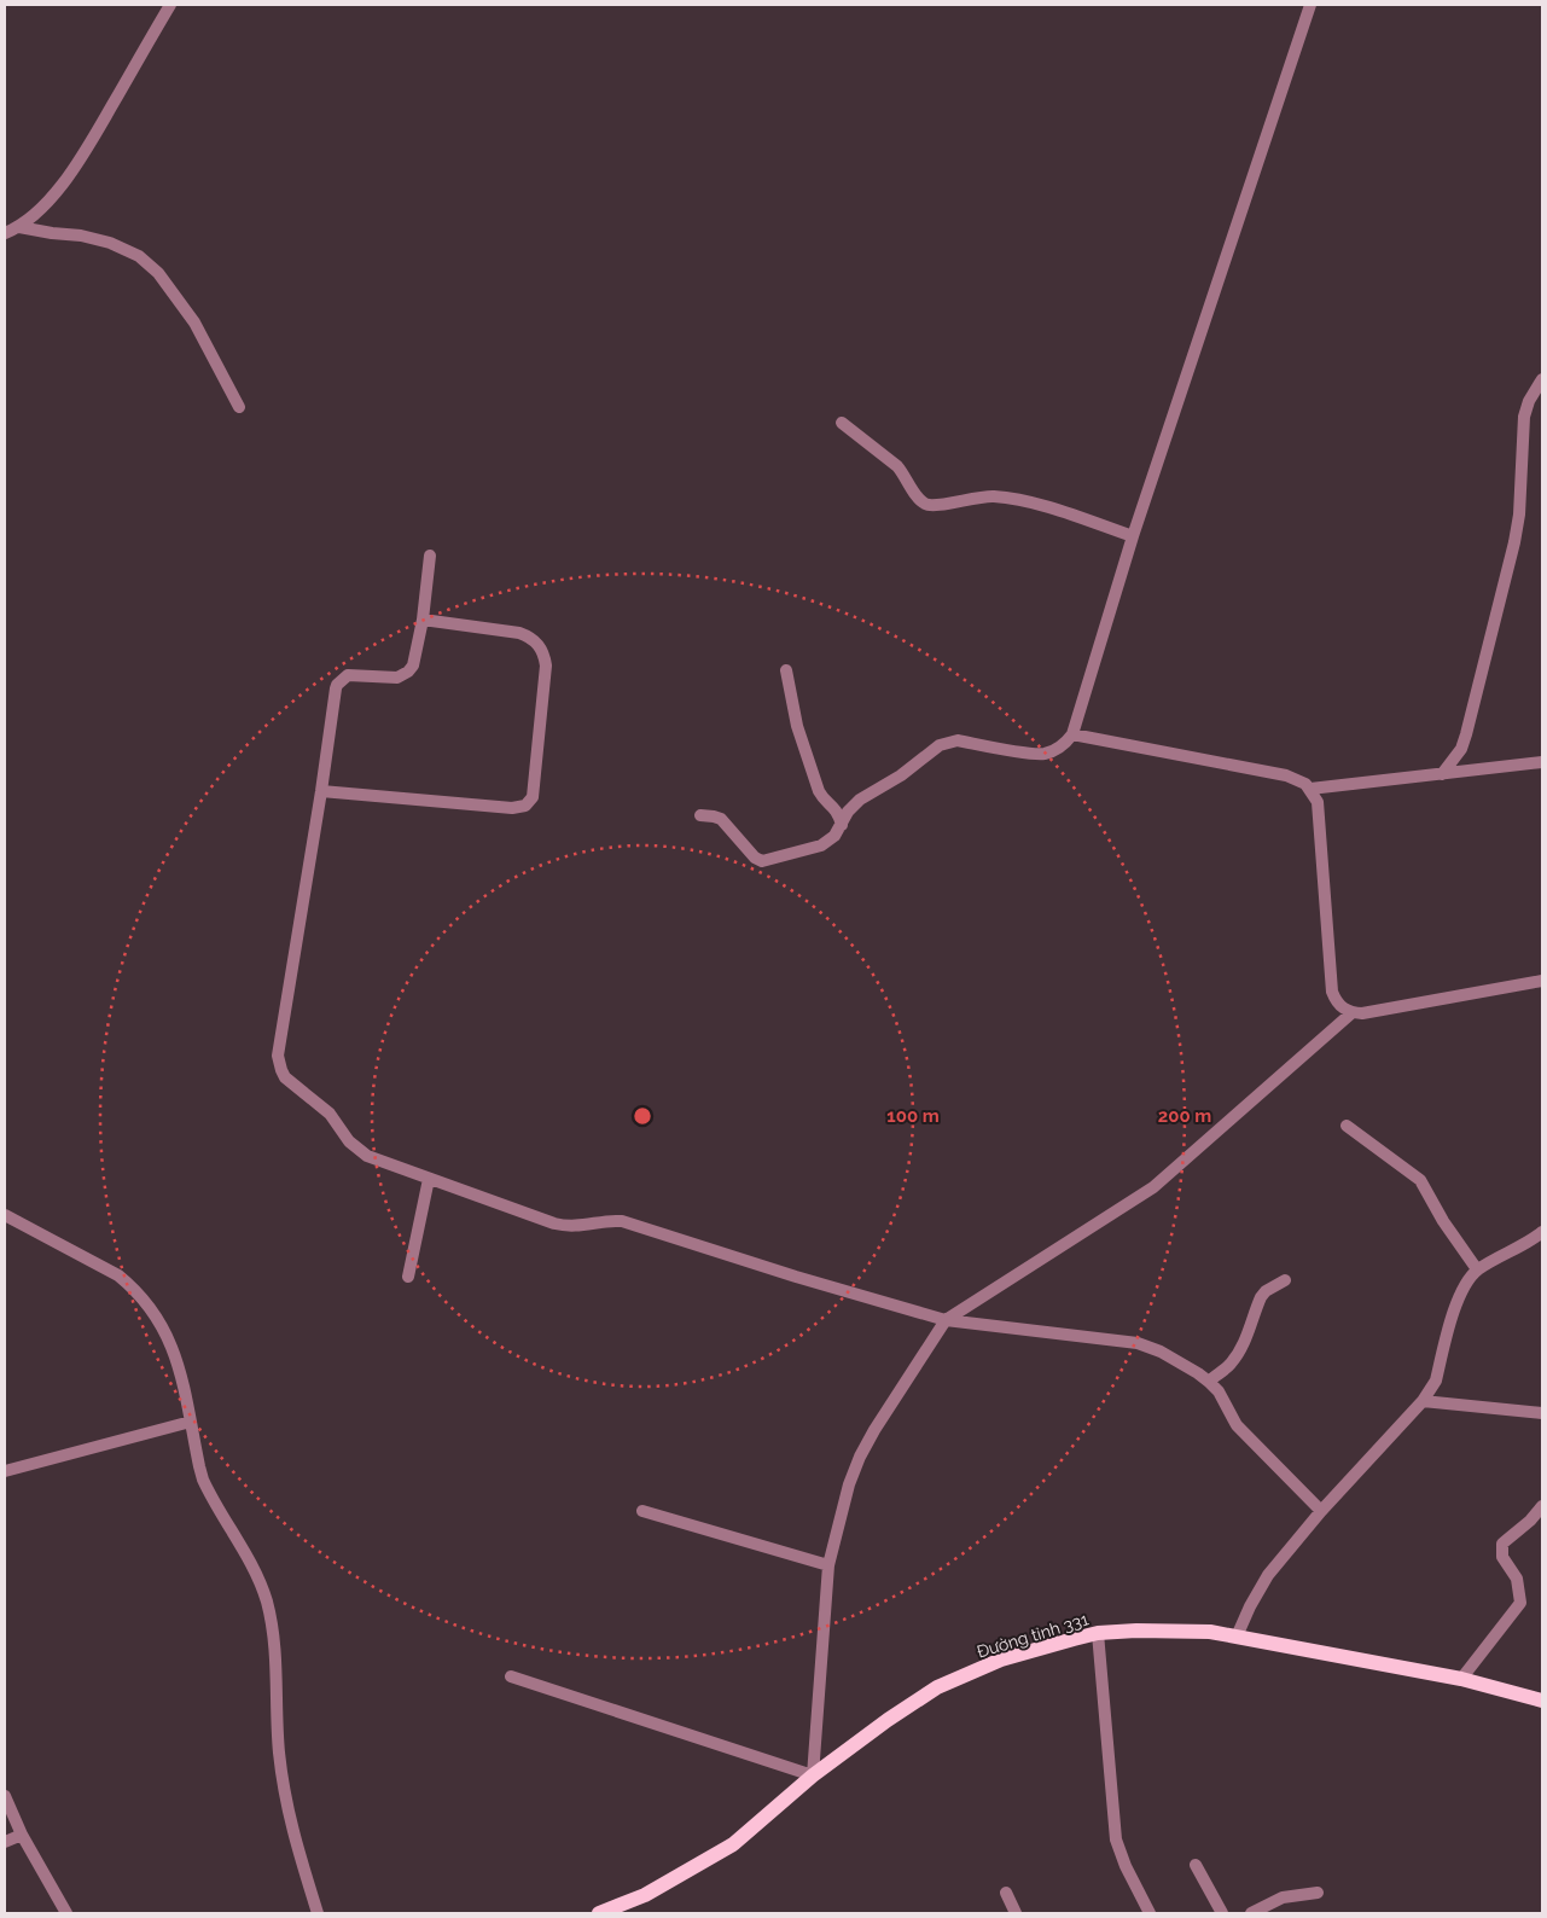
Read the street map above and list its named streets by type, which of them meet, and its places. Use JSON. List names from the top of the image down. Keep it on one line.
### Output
{"streets":{"main road":["Đường tỉnh 331"]},"rings":["100 m","200 m"]}
